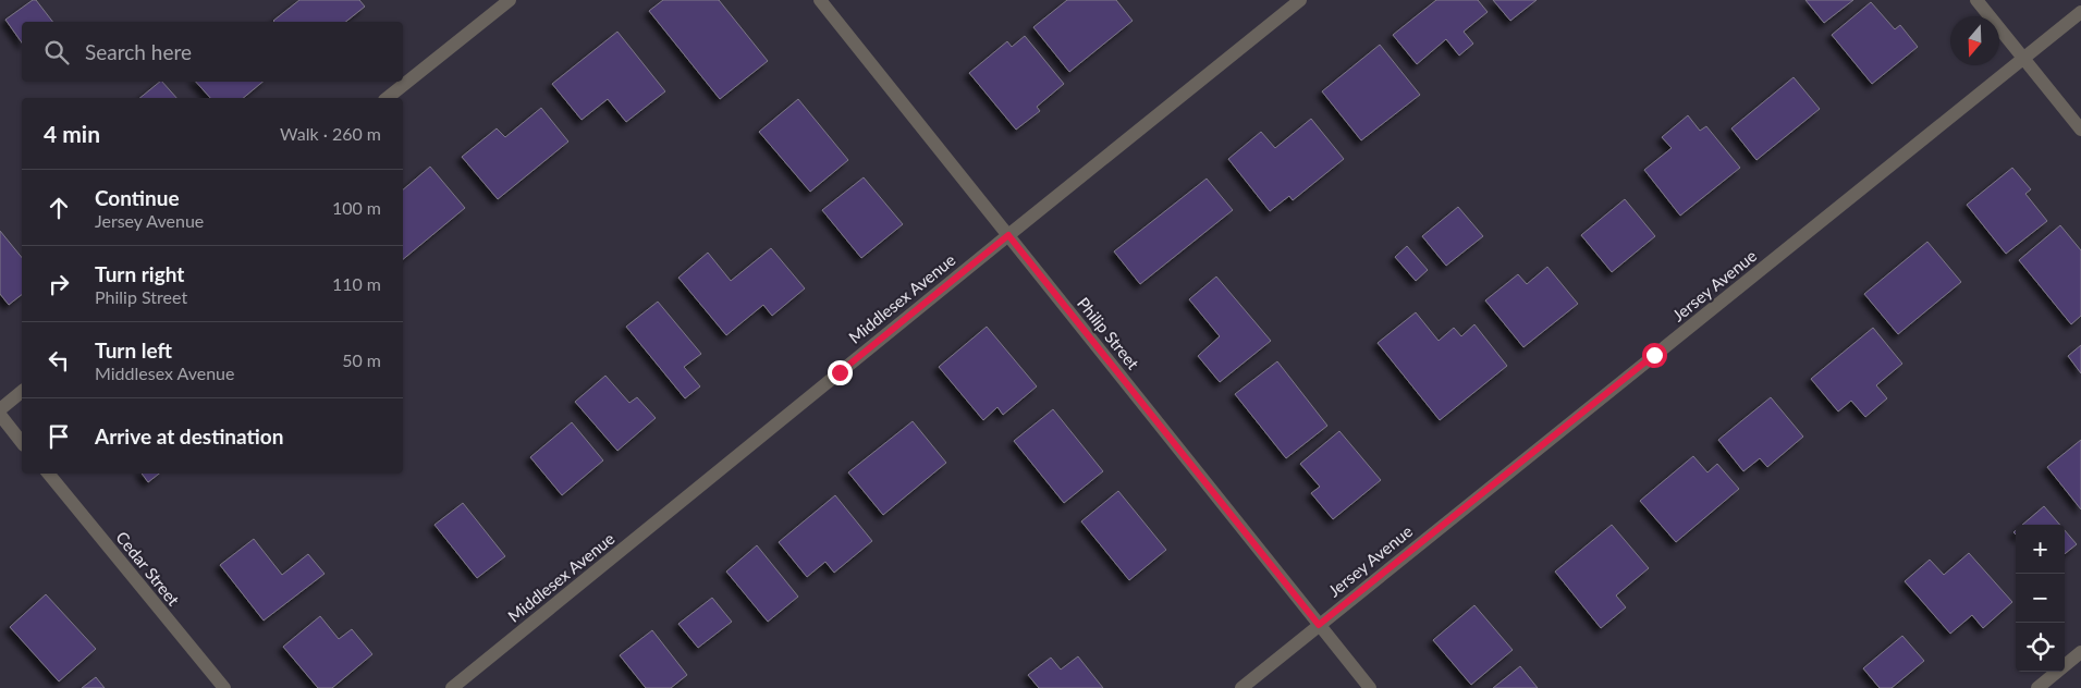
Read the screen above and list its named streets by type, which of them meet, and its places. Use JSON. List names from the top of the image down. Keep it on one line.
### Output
{"streets":{"street":["Jersey Avenue","Middlesex Avenue","Philip Street","Cedar Street"]},"crossings":[["Jersey Avenue","Philip Street"],["Middlesex Avenue","Philip Street"]],"north":"bottom","page":{"search":"Search here","heading":["4 min","Walk · 260 m"],"list":[["Continue","Jersey Avenue","100 m"],["Turn right","Philip Street","110 m"],["Turn left","Middlesex Avenue","50 m"],"Arrive at destination"],"map_buttons":["+","−"]}}
